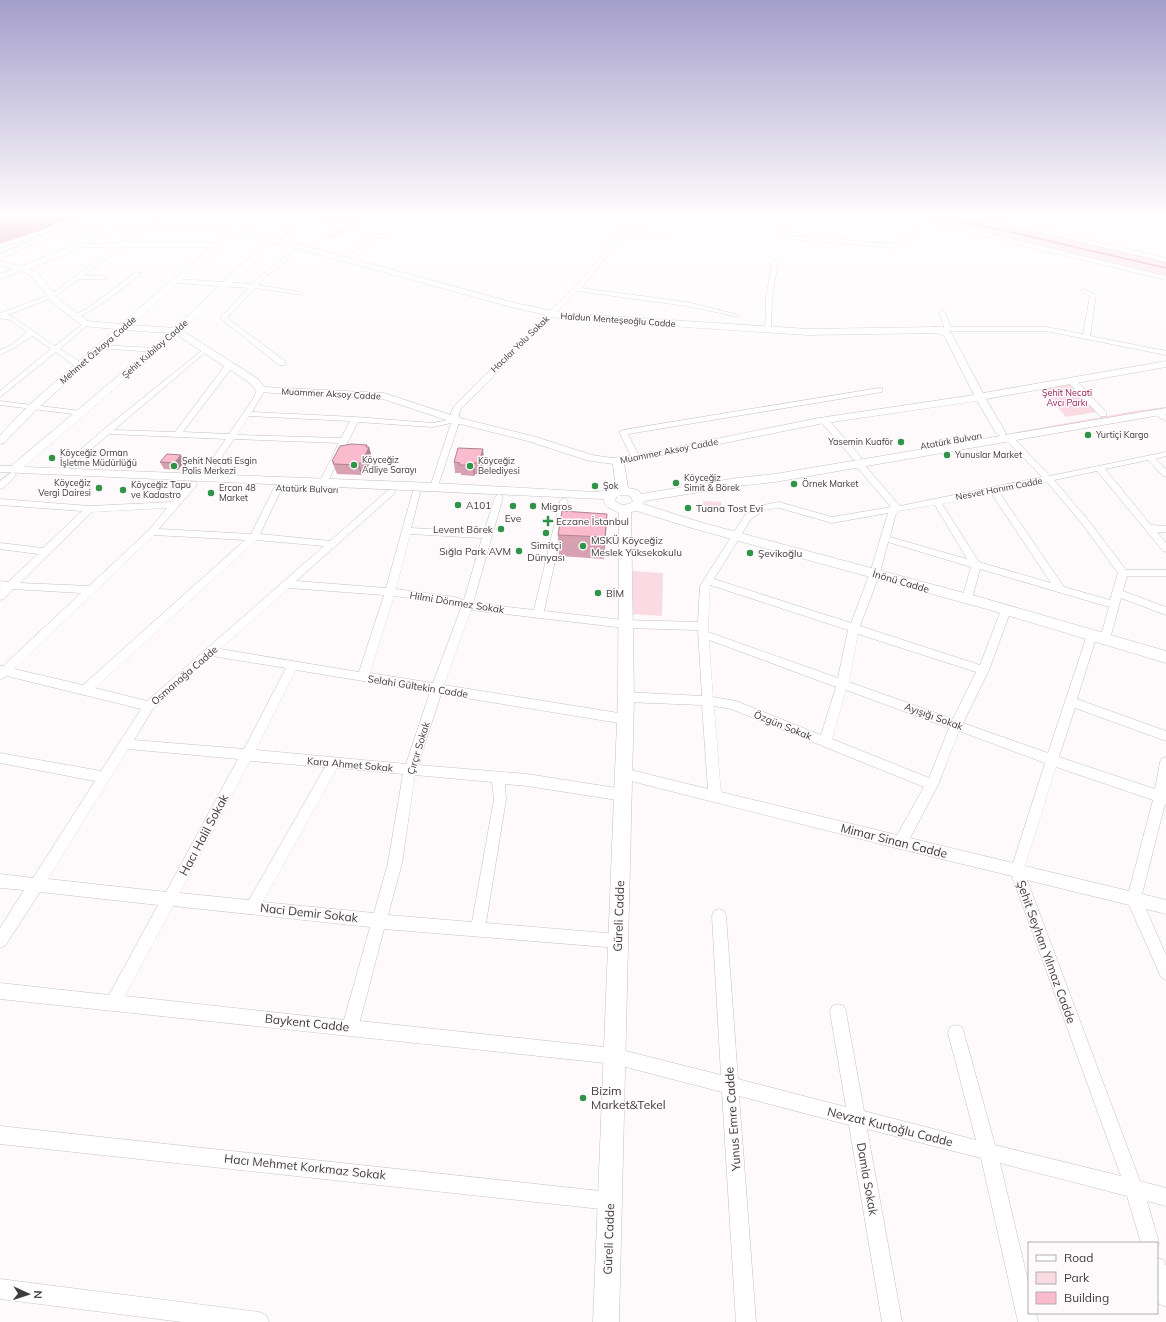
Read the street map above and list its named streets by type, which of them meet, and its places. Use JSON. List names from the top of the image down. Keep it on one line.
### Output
{"streets":{"street":["Haldun Menteşeoğlu Cadde","Hacılar Yolu Sokak","Şehit Kubilay Cadde","Mehmet Özkaya Cadde","Muammer Aksoy Cadde","Atatürk Bulvarı","Nesvet Hanım Cadde","İnönü Cadde","Hilmi Dönmez Sokak","Osmanağa Cadde","Selahi Gültekin Cadde","Ayışığı Sokak","Özgün Sokak","Çırçır Sokak","Kara Ahmet Sokak","Hacı Halil Sokak","Mimar Sinan Cadde","Naci Demir Sokak","Güreli Cadde","Şehit Seyhan Yılmaz Cadde","Baykent Cadde","Yunus Emre Cadde","Nevzat Kurtoğlu Cadde","Hacı Mehmet Korkmaz Sokak","Damla Sokak"]},"crossings":[["Haldun Menteşeoğlu Cadde","Hacılar Yolu Sokak"],["Haldun Menteşeoğlu Cadde","Muammer Aksoy Cadde"],["Haldun Menteşeoğlu Cadde","Atatürk Bulvarı"],["Hacılar Yolu Sokak","Muammer Aksoy Cadde"],["Hacılar Yolu Sokak","Atatürk Bulvarı"],["Şehit Kubilay Cadde","Atatürk Bulvarı"],["Muammer Aksoy Cadde","Güreli Cadde"],["Atatürk Bulvarı","İnönü Cadde"],["Atatürk Bulvarı","Osmanağa Cadde"],["Atatürk Bulvarı","Çırçır Sokak"],["Atatürk Bulvarı","Güreli Cadde"],["Nesvet Hanım Cadde","İnönü Cadde"],["İnönü Cadde","Güreli Cadde"],["İnönü Cadde","Şehit Seyhan Yılmaz Cadde"],["Hilmi Dönmez Sokak","Osmanağa Cadde"],["Hilmi Dönmez Sokak","Ayışığı Sokak"],["Hilmi Dönmez Sokak","Çırçır Sokak"],["Hilmi Dönmez Sokak","Güreli Cadde"],["Osmanağa Cadde","Selahi Gültekin Cadde"],["Osmanağa Cadde","Kara Ahmet Sokak"],["Osmanağa Cadde","Naci Demir Sokak"],["Selahi Gültekin Cadde","Çırçır Sokak"],["Selahi Gültekin Cadde","Hacı Halil Sokak"],["Selahi Gültekin Cadde","Güreli Cadde"],["Ayışığı Sokak","Güreli Cadde"],["Ayışığı Sokak","Şehit Seyhan Yılmaz Cadde"],["Özgün Sokak","Güreli Cadde"],["Çırçır Sokak","Kara Ahmet Sokak"],["Çırçır Sokak","Naci Demir Sokak"],["Çırçır Sokak","Baykent Cadde"],["Kara Ahmet Sokak","Hacı Halil Sokak"],["Kara Ahmet Sokak","Güreli Cadde"],["Hacı Halil Sokak","Naci Demir Sokak"],["Hacı Halil Sokak","Baykent Cadde"],["Mimar Sinan Cadde","Güreli Cadde"],["Mimar Sinan Cadde","Şehit Seyhan Yılmaz Cadde"],["Naci Demir Sokak","Güreli Cadde"],["Güreli Cadde","Baykent Cadde"],["Güreli Cadde","Nevzat Kurtoğlu Cadde"],["Güreli Cadde","Hacı Mehmet Korkmaz Sokak"],["Şehit Seyhan Yılmaz Cadde","Nevzat Kurtoğlu Cadde"],["Baykent Cadde","Nevzat Kurtoğlu Cadde"],["Yunus Emre Cadde","Nevzat Kurtoğlu Cadde"],["Nevzat Kurtoğlu Cadde","Damla Sokak"]],"parks":["Şehit Necati Avcı Parkı"],"places":{"other":["Yurtiçi Kargo","Yasemin Kuaför","Yunuslar Market","Köyceğiz Orman İşletme Müdürlüğü","Köyceğiz Adliye Sarayı","Şehit Necati Esgin Polis Merkezi","Köyceğiz Belediyesi","Köyceğiz Simit & Börek","Örnek Market","Şok","Köyceğiz Vergi Dairesi","Köyceğiz Tapu ve Kadastro","Ercan 48 Market","A101","Eve","Migros","Tuana Tost Evi","Levent Börek","Simitçi Dünyası","MSKÜ Köyceğiz Meslek Yüksekokulu","Sığla Park AVM","Şevikoğlu","BİM","Bizim Market&Tekel"],"health":["Eczane İstanbul"]},"legend":["Road","Park","Building"],"north":"right"}
